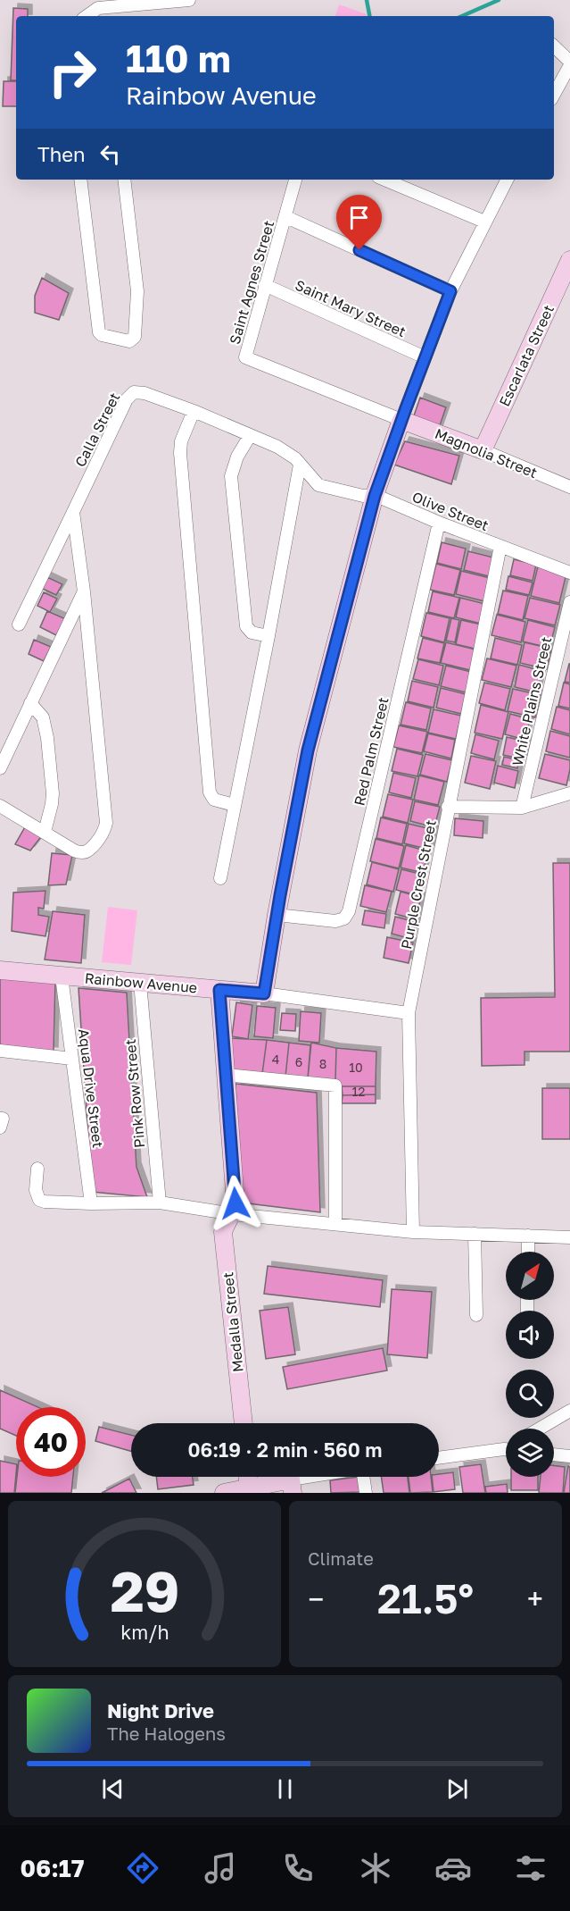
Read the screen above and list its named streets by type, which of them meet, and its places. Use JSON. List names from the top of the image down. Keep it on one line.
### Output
{"streets":{"street":["Saint Agnes Street","Saint Mary Street","Escarlata Street","Calla Street","Magnolia Street","Olive Street","White Plains Street","Red Palm Street","Purple Crest Street","Rainbow Avenue","Aqua Drive Street","Pink Row Street","Medalla Street"]},"crossings":[["Saint Agnes Street","Saint Mary Street"],["Saint Agnes Street","Magnolia Street"],["Escarlata Street","Magnolia Street"],["Calla Street","Olive Street"],["Olive Street","Red Palm Street"],["Olive Street","Purple Crest Street"],["Purple Crest Street","Rainbow Avenue"],["Rainbow Avenue","Aqua Drive Street"],["Rainbow Avenue","Pink Row Street"],["Rainbow Avenue","Medalla Street"]],"house_numbers":["4","6","8","10","12"],"north":"top right","page":{"turn":["110 m","Rainbow Avenue"],"then":"Then","limit":"40","trip":"06:19 · 2 min · 560 m","tile":"Climate","heat":["−","21.5°","+"],"song":["Night Drive","The Halogens"],"tabs":"06:17","gauge":["29","km/h"]}}
